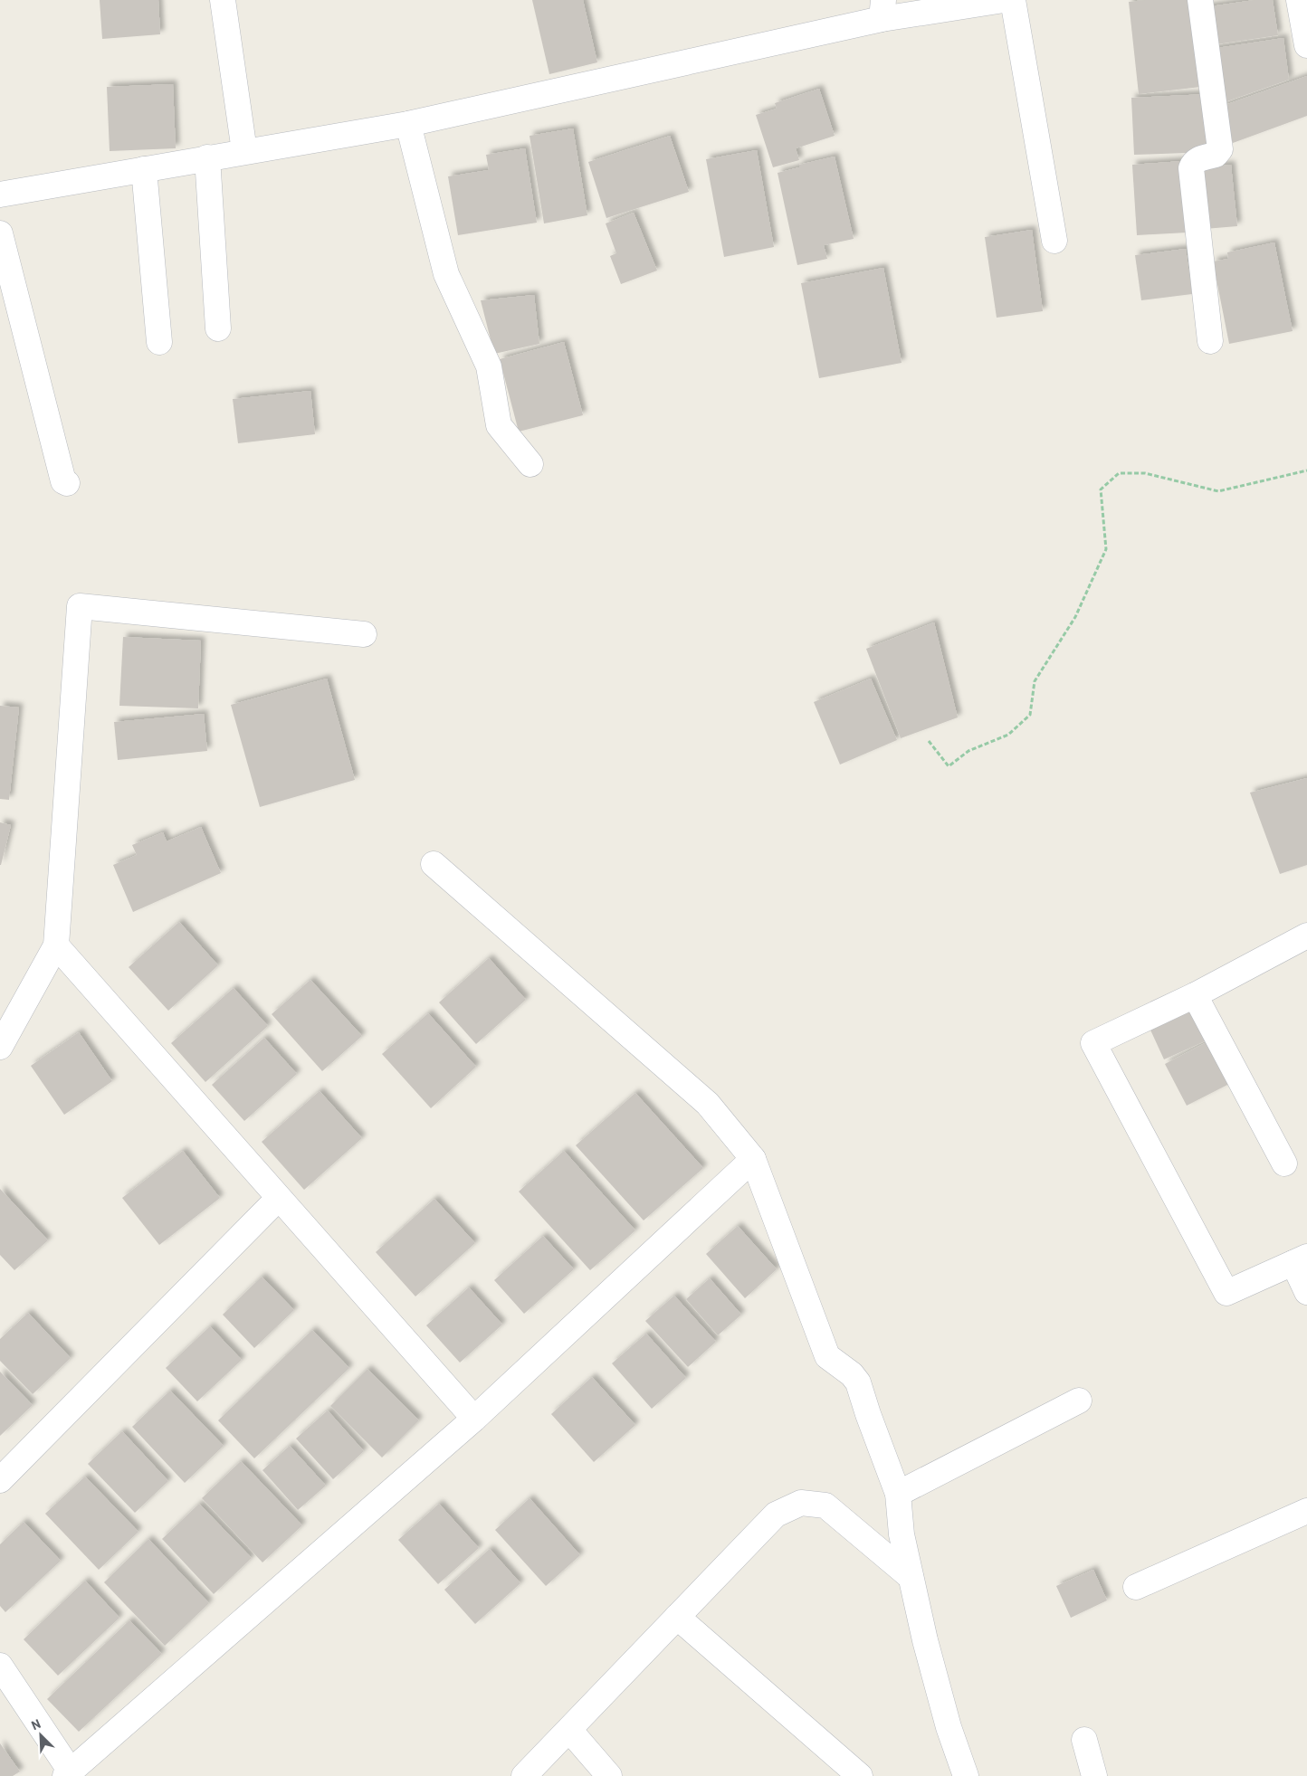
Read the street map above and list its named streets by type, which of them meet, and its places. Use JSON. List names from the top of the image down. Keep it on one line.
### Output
{"north":"top left"}
